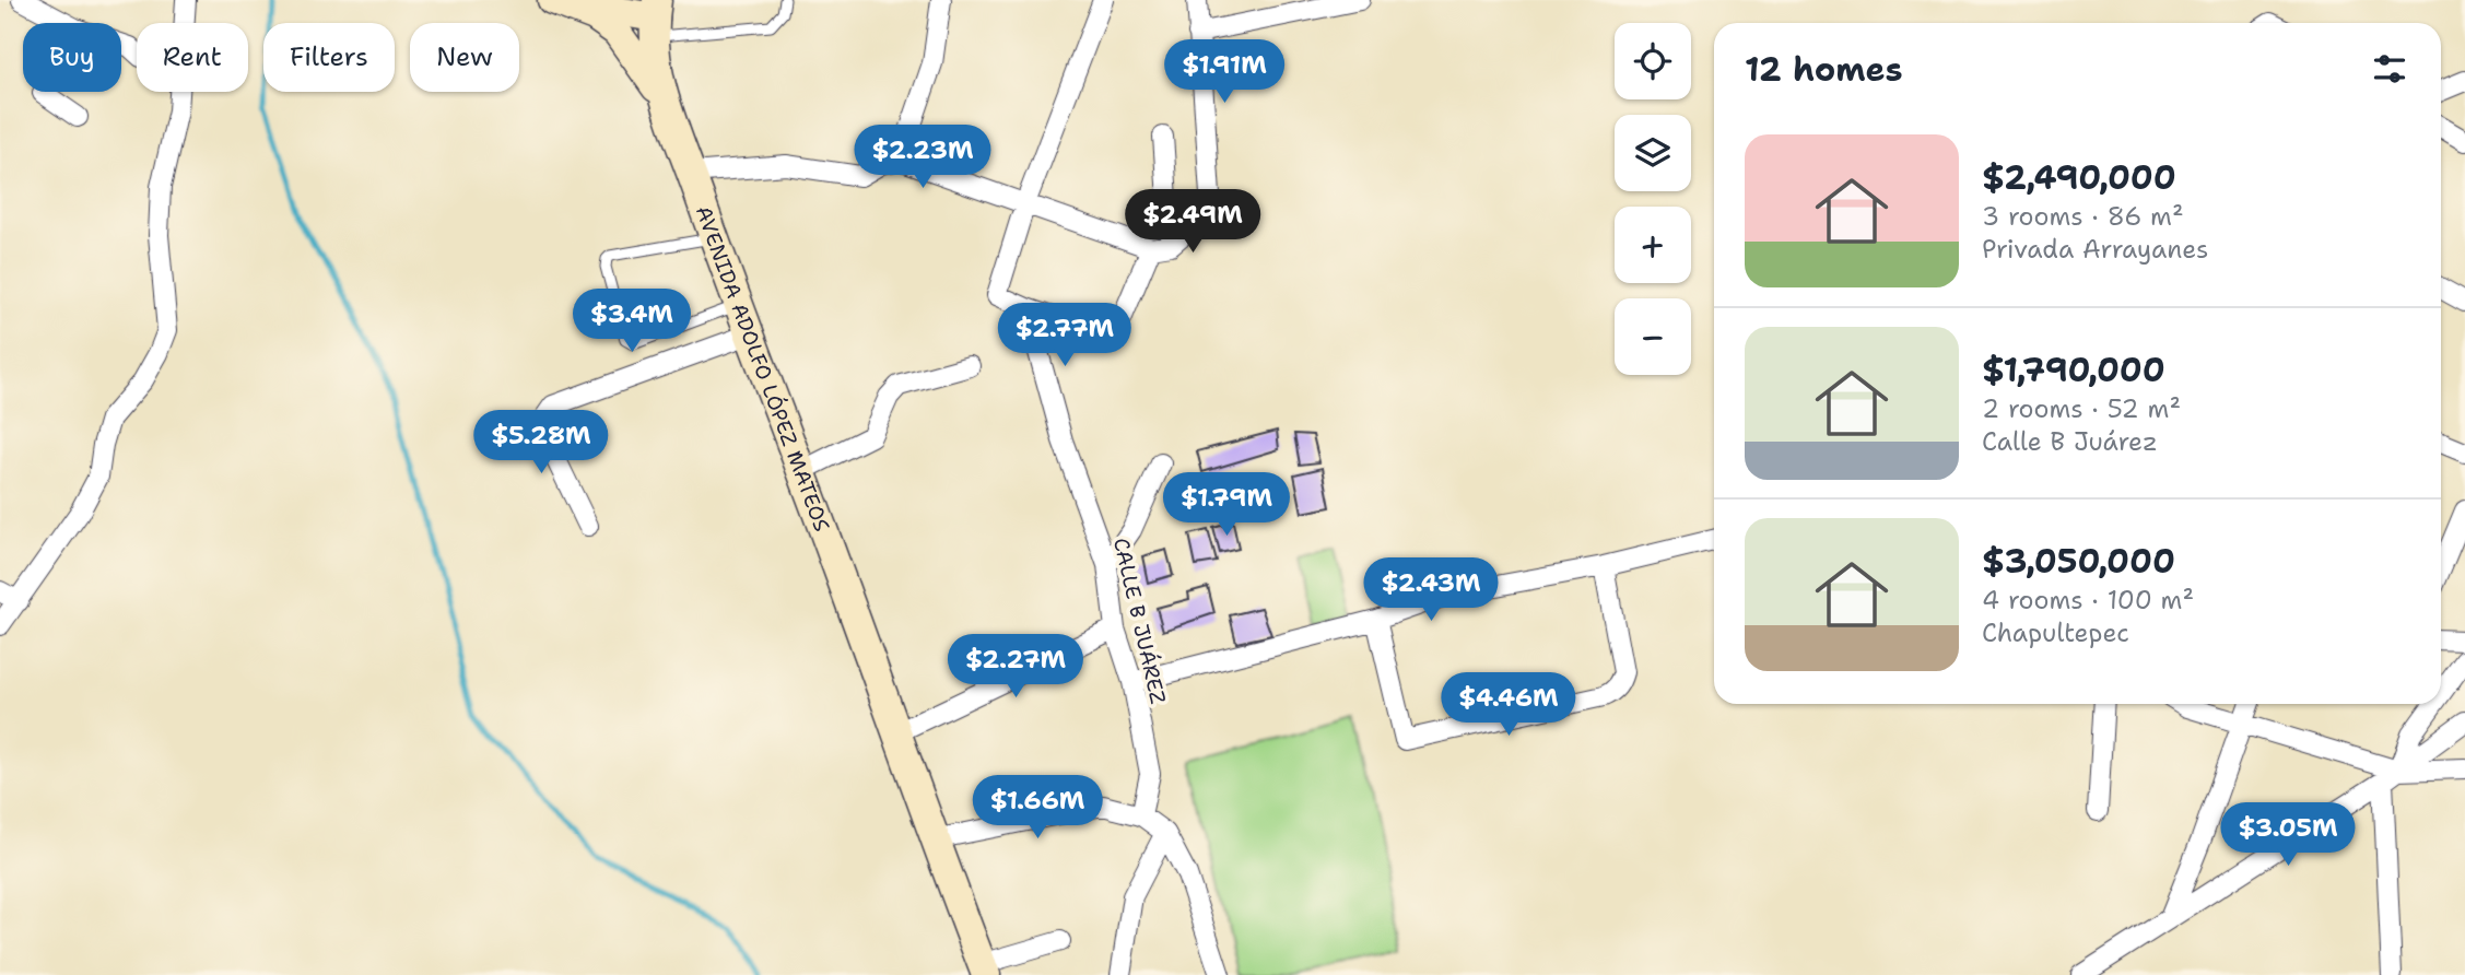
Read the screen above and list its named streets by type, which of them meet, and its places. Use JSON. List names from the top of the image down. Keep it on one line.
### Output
{"streets":{"main road":["AVENIDA ADOLFO LÓPEZ MATEOS"],"street":["CALLE B JUÁREZ"]},"page":{"map_buttons":["+","−"],"chip":["Buy","Rent","Filters","New"],"heading":"12 homes","price":["$1.91M","$2.23M","$2.49M","$3.4M","$2.77M","$5.28M","$1.79M","$2.43M","$2.27M","$4.46M","$1.66M","$3.05M"],"list":[{"name":"$2,490,000","note":"3 rooms · 86 m² · Privada Arrayanes"},{"name":"$1,790,000","note":"2 rooms · 52 m² · Calle B Juárez"},{"name":"$3,050,000","note":"4 rooms · 100 m² · Chapultepec"}]}}
